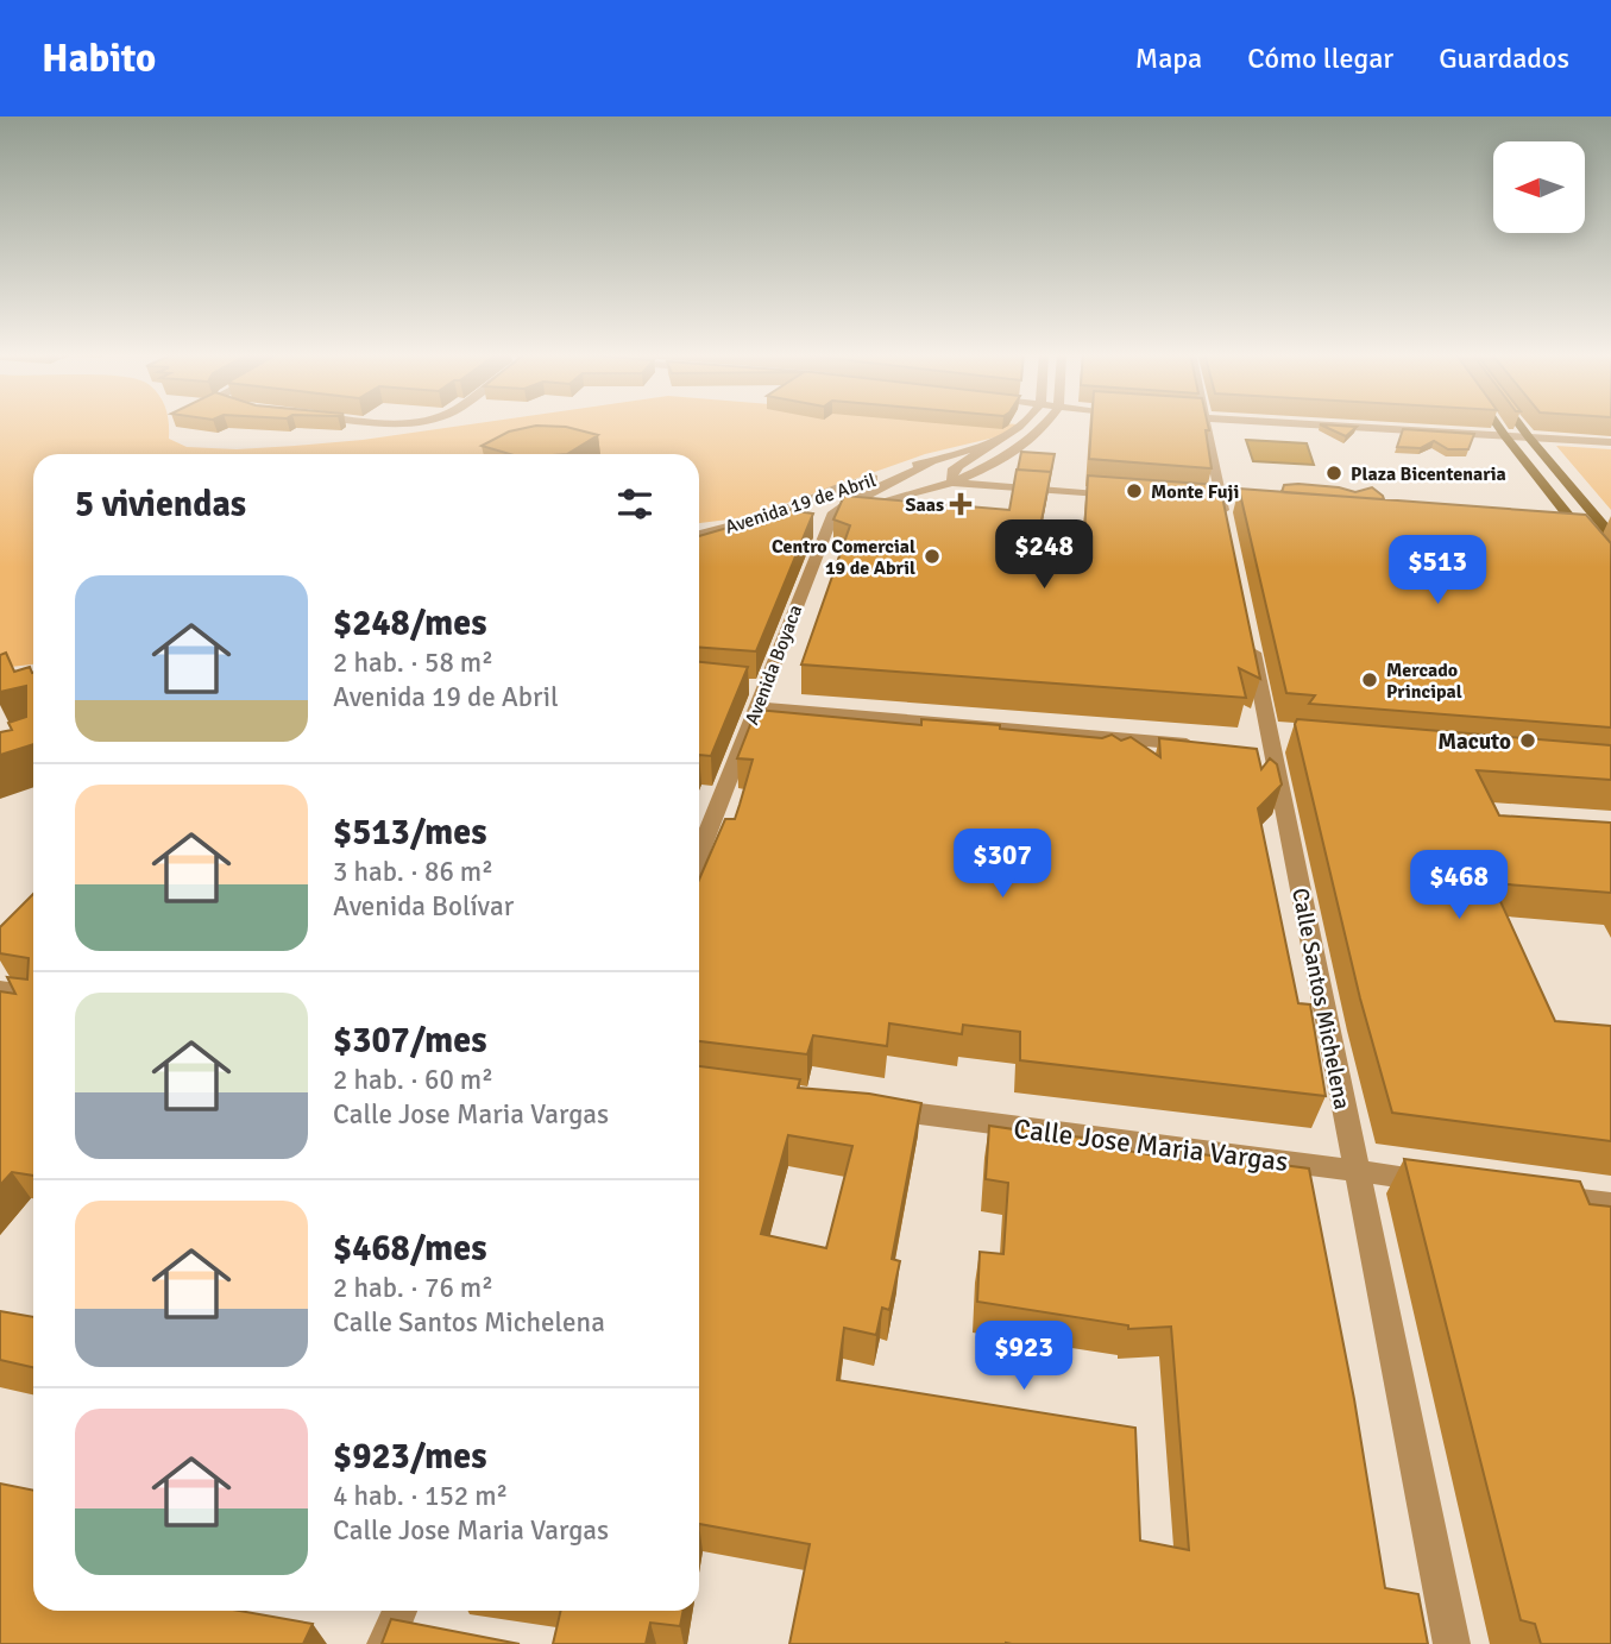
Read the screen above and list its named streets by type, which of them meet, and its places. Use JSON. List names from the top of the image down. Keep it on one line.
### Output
{"streets":{"street":["Avenida 19 de Abril","Avenida Boyaca","Calle Santos Michelena","Calle Jose Maria Vargas"]},"crossings":[["Avenida 19 de Abril","Avenida Boyaca"],["Calle Santos Michelena","Calle Jose Maria Vargas"]],"places":{"other":["Plaza Bicentenaria","Monte Fuji","Centro Comercial 19 de Abril","Mercado Principal","Macuto"],"health":["Saas"]},"north":"left","page":{"header":"Habito","nav":["Mapa","Cómo llegar","Guardados"],"heading":"5 viviendas","price":["$248","$513","$307","$468","$923"],"list":[{"name":"$248/mes","note":"2 hab. · 58 m² · Avenida 19 de Abril"},{"name":"$513/mes","note":"3 hab. · 86 m² · Avenida Bolívar"},{"name":"$307/mes","note":"2 hab. · 60 m² · Calle Jose Maria Vargas"},{"name":"$468/mes","note":"2 hab. · 76 m² · Calle Santos Michelena"},{"name":"$923/mes","note":"4 hab. · 152 m² · Calle Jose Maria Vargas"}]}}
